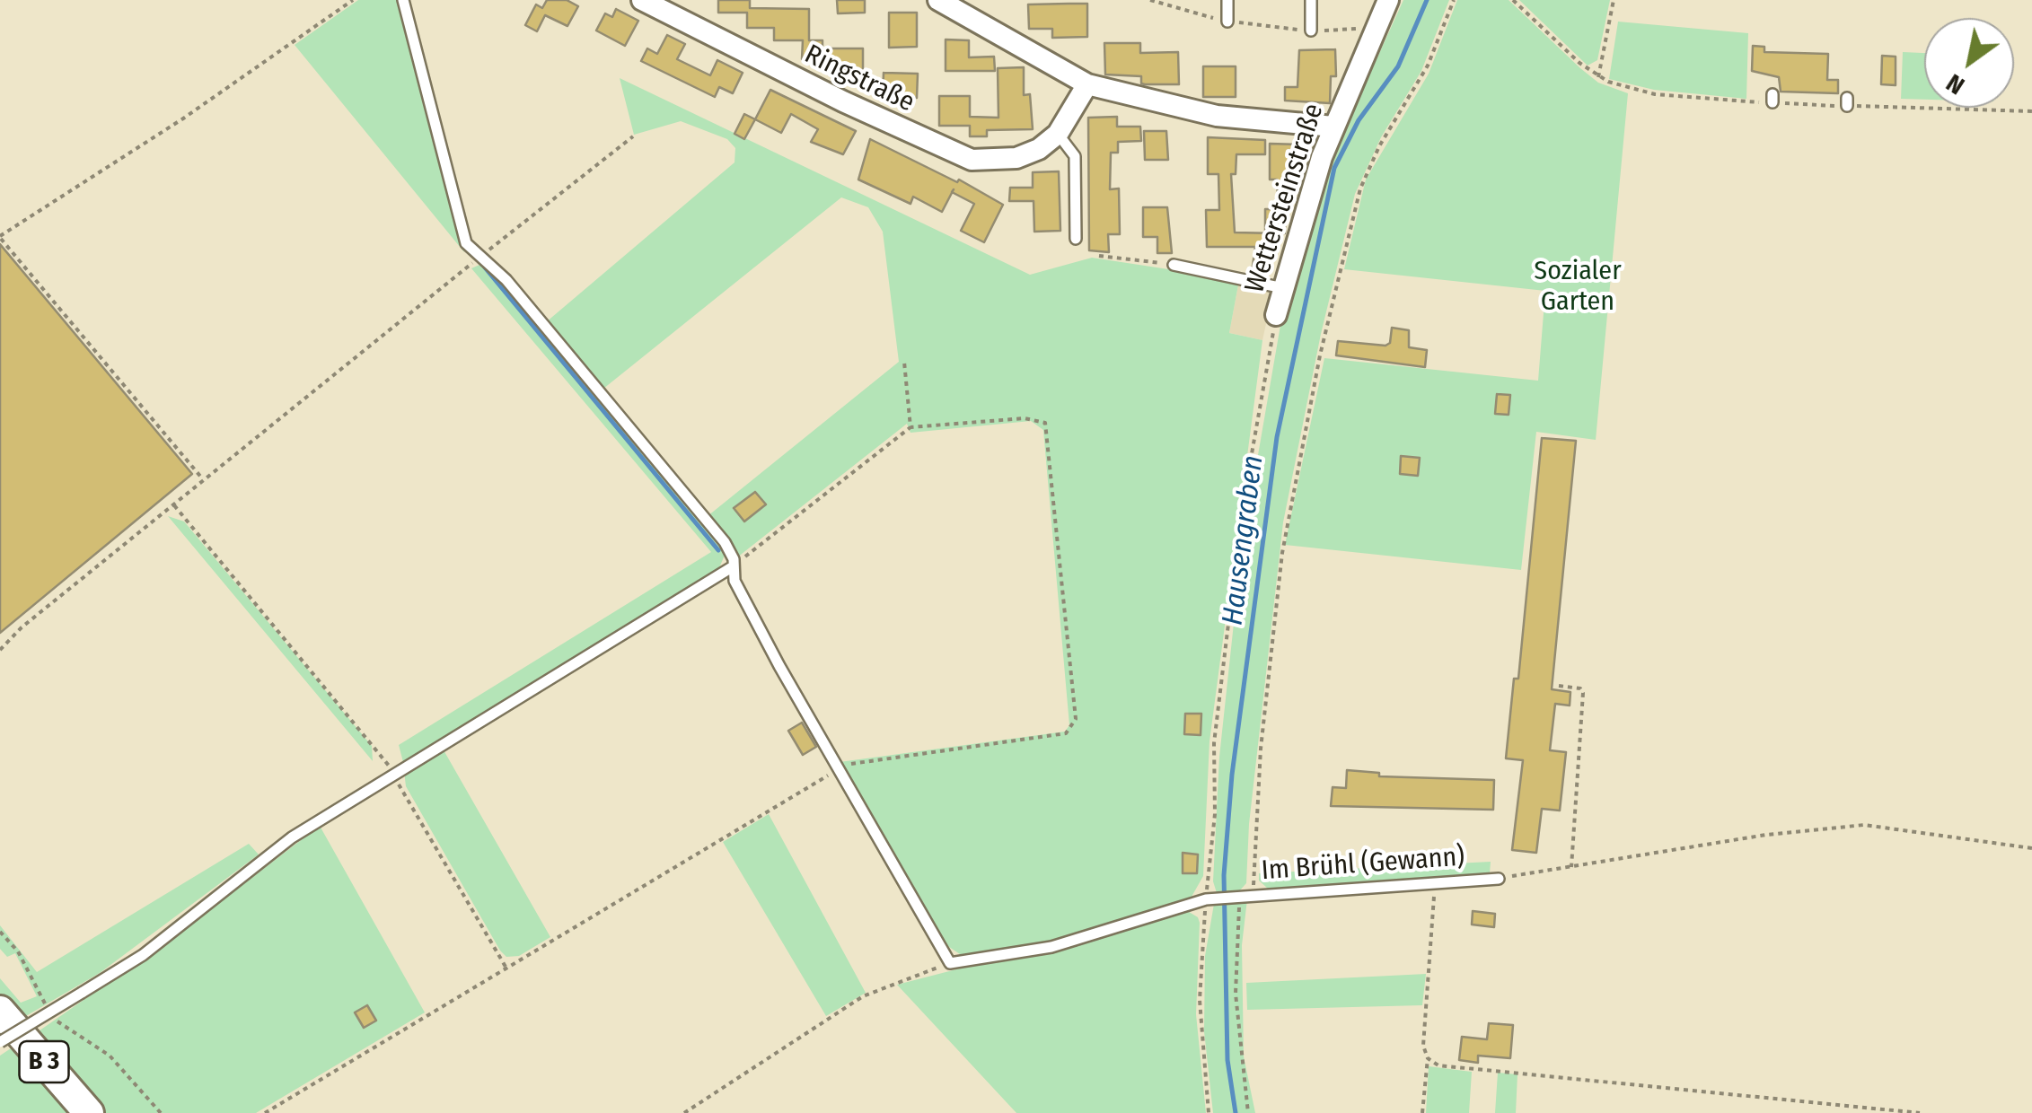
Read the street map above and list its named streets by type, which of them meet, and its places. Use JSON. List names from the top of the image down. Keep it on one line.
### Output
{"streets":{"main road":["B 3"],"street":["Ringstraße","Wettersteinstraße"],"lane":["Im Brühl (Gewann)"]},"water":["Hausengraben"],"parks":["Sozialer Garten"],"north":"bottom left"}
